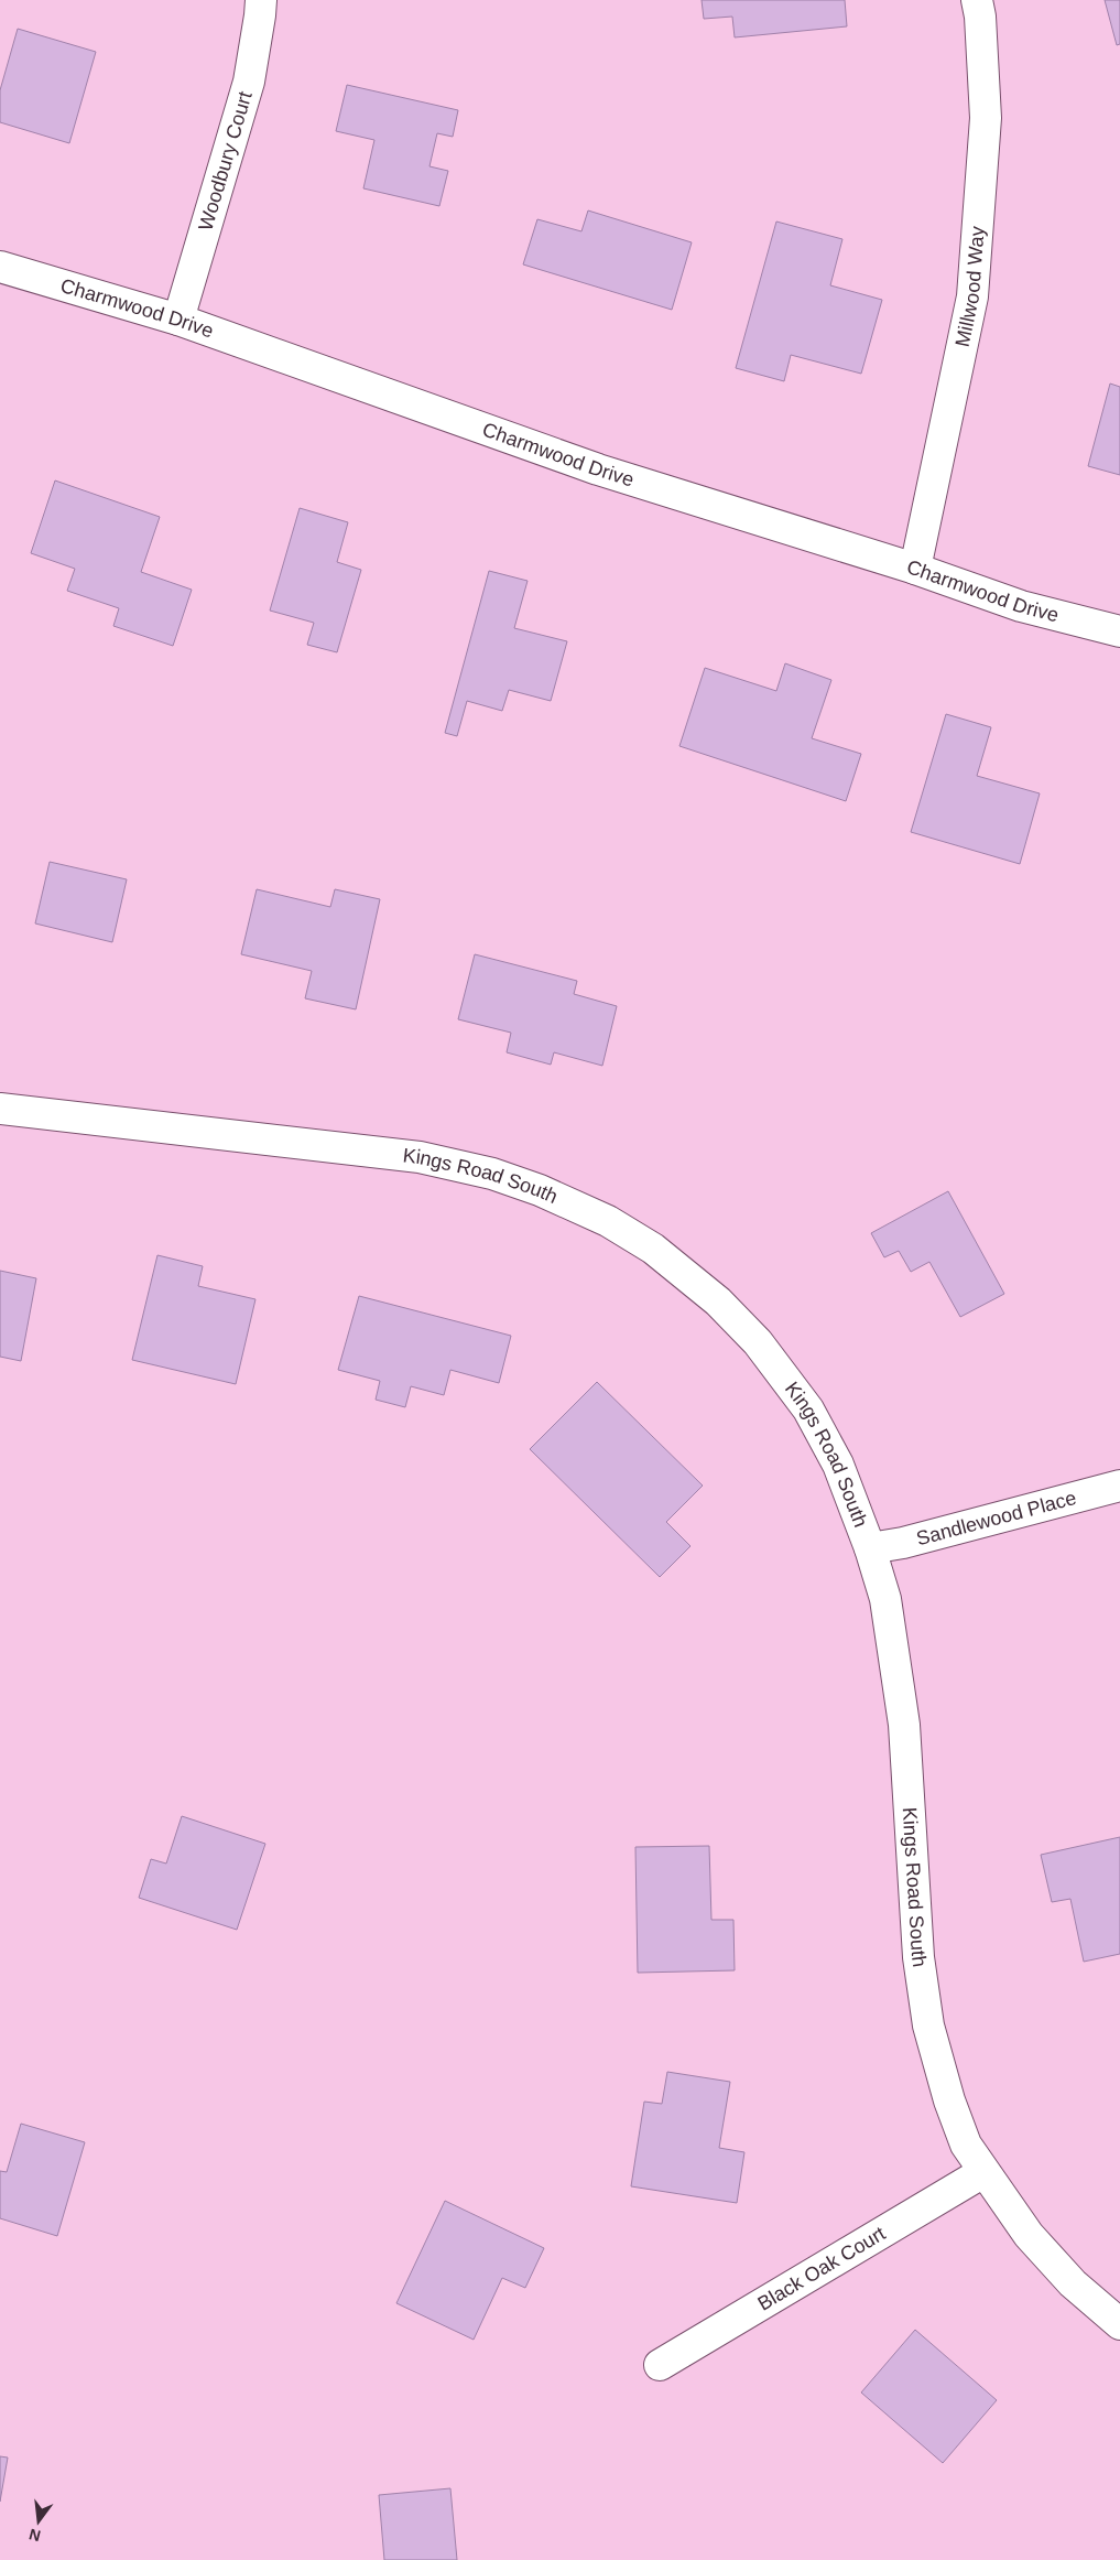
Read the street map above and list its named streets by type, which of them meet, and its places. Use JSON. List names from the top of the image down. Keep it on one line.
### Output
{"streets":{"street":["Woodbury Court","Millwood Way","Charmwood Drive","Kings Road South","Sandlewood Place","Black Oak Court"]},"crossings":[["Woodbury Court","Charmwood Drive"],["Millwood Way","Charmwood Drive"],["Kings Road South","Sandlewood Place"],["Kings Road South","Black Oak Court"]],"north":"bottom"}
